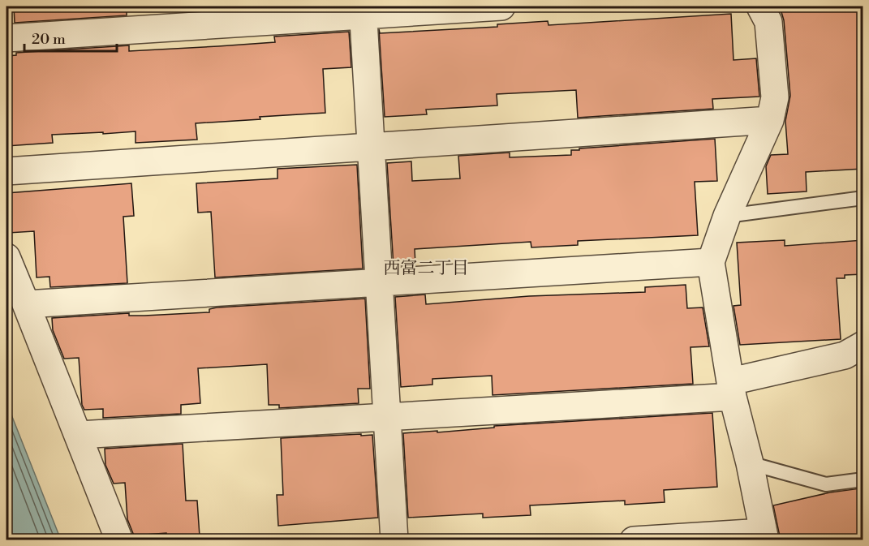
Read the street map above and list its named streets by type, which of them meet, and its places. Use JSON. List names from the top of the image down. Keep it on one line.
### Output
{"districts":["西富二丁目"],"scale_bar":"20 m"}
